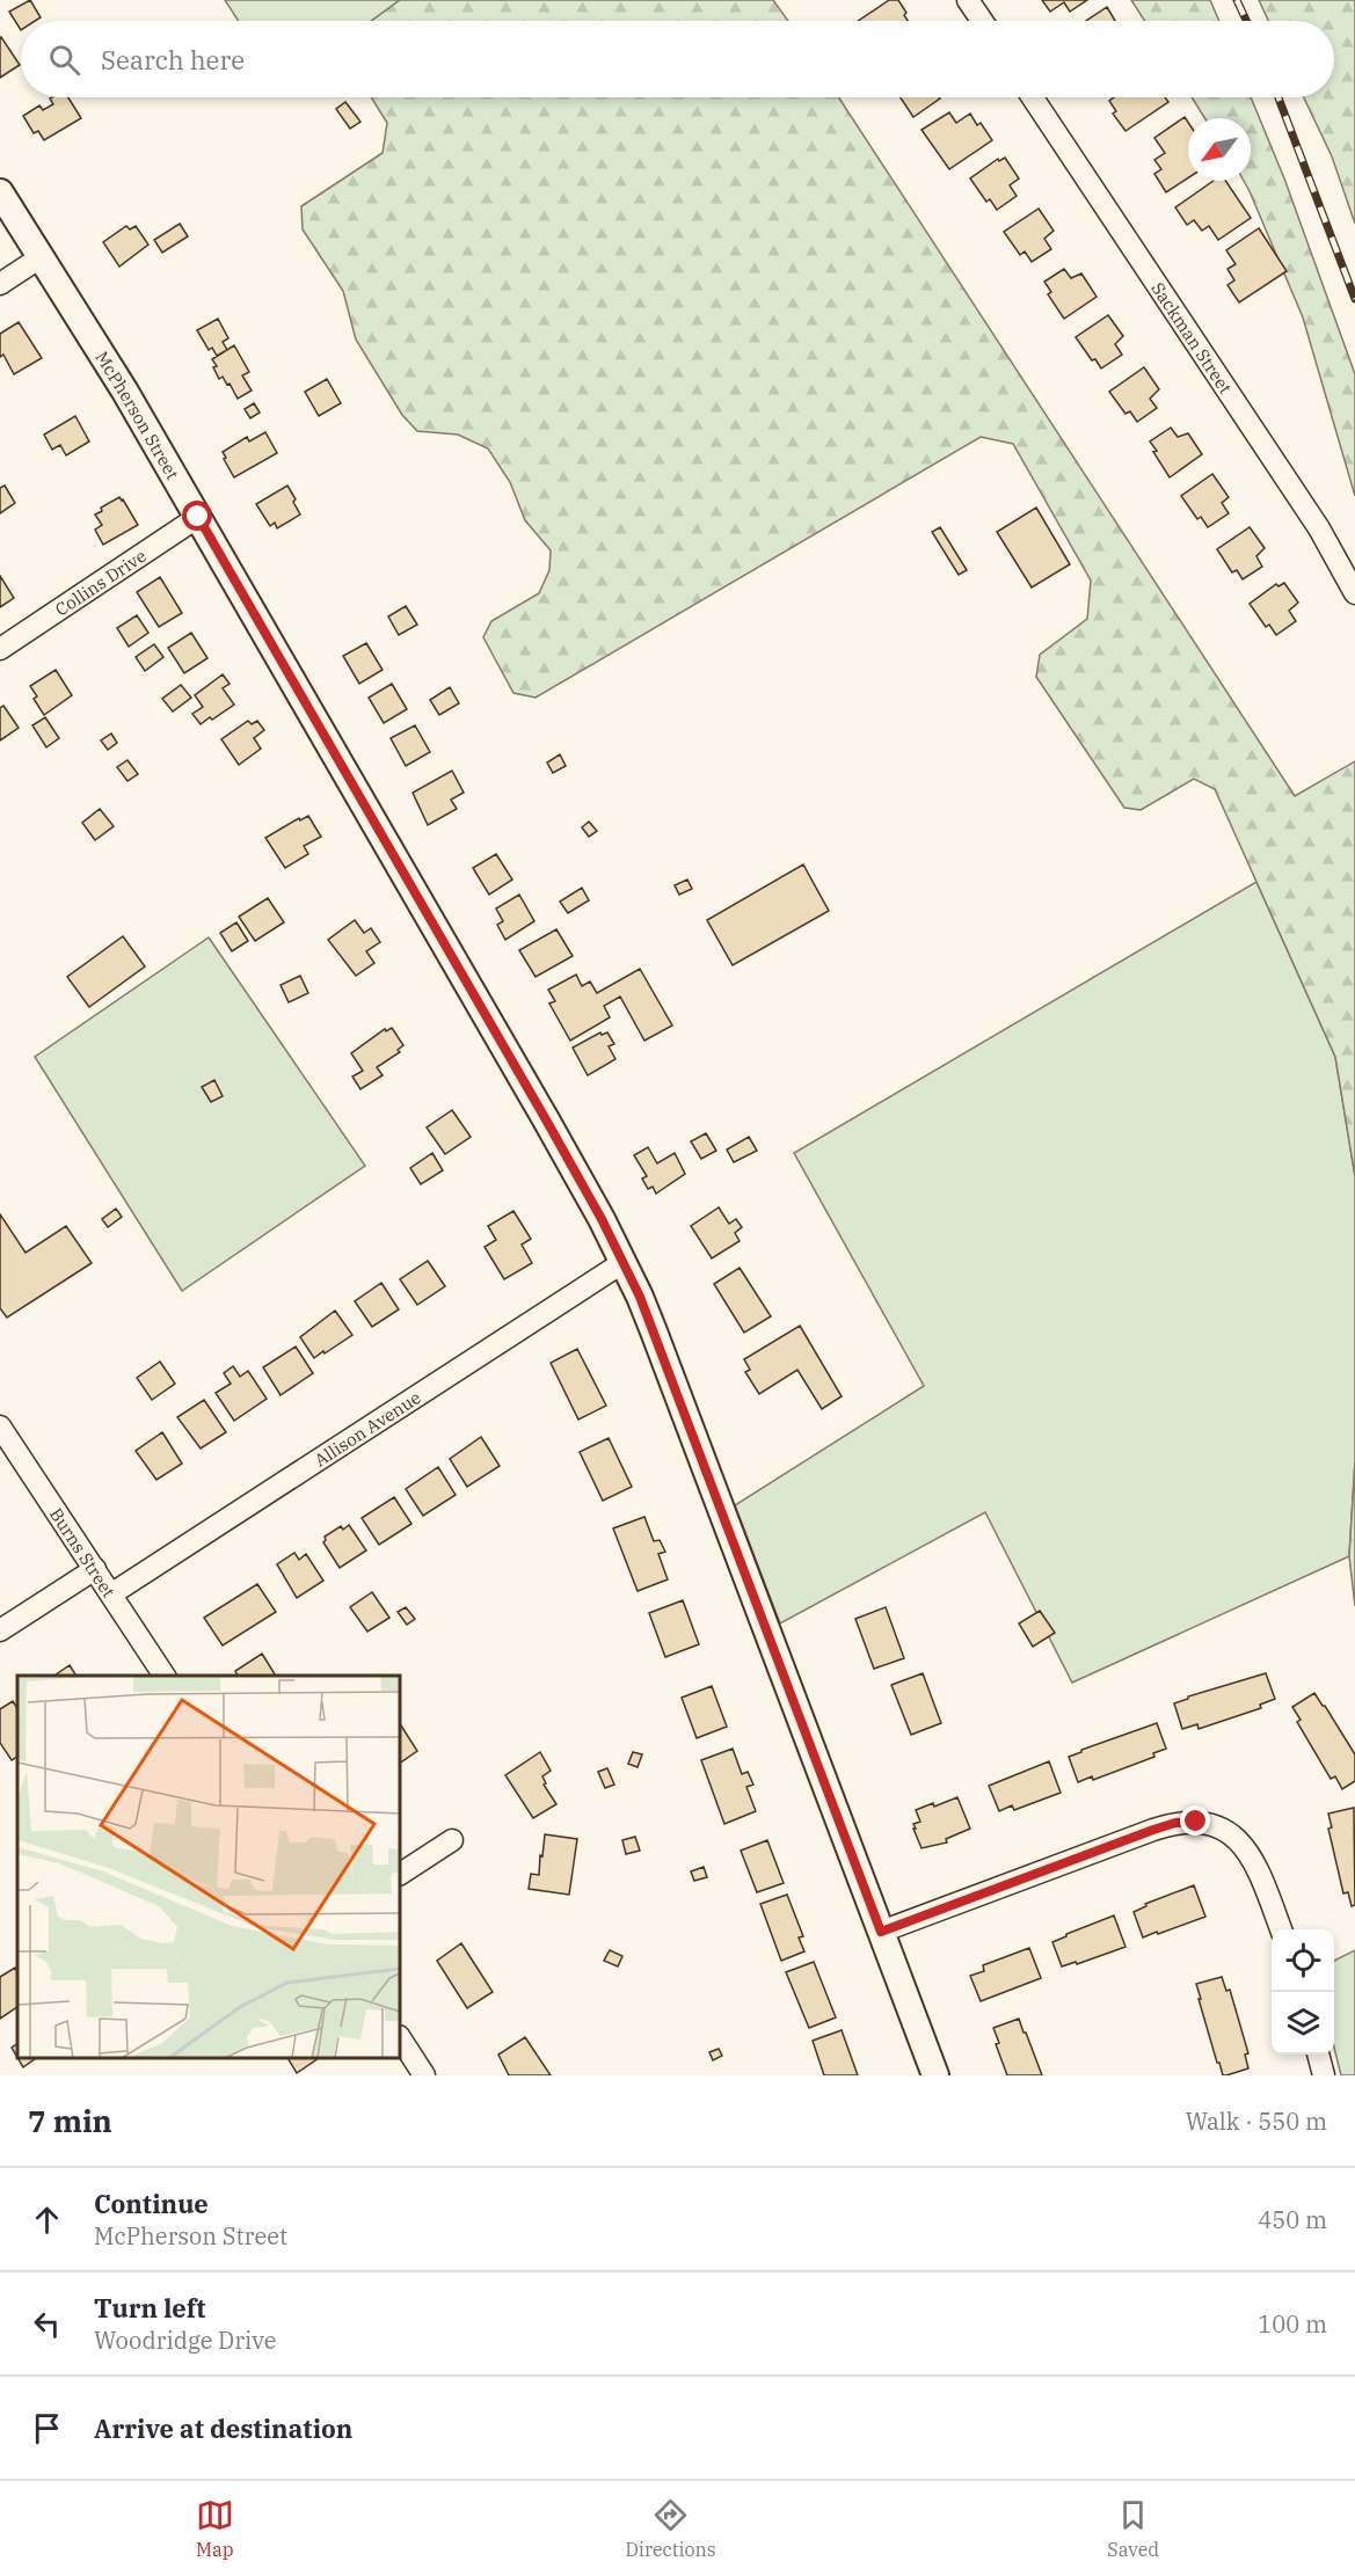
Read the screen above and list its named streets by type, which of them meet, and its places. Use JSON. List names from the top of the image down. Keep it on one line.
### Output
{"streets":{"street":["Sackman Street","McPherson Street","Collins Drive","Allison Avenue","Burns Street"]},"crossings":[["McPherson Street","Collins Drive"],["McPherson Street","Allison Avenue"],["Allison Avenue","Burns Street"]],"north":"bottom left","page":{"search":"Search here","heading":["7 min","Walk · 550 m"],"list":[["Continue","McPherson Street","450 m"],["Turn left","Woodridge Drive","100 m"],"Arrive at destination"],"nav":["Map","Directions","Saved"]}}
